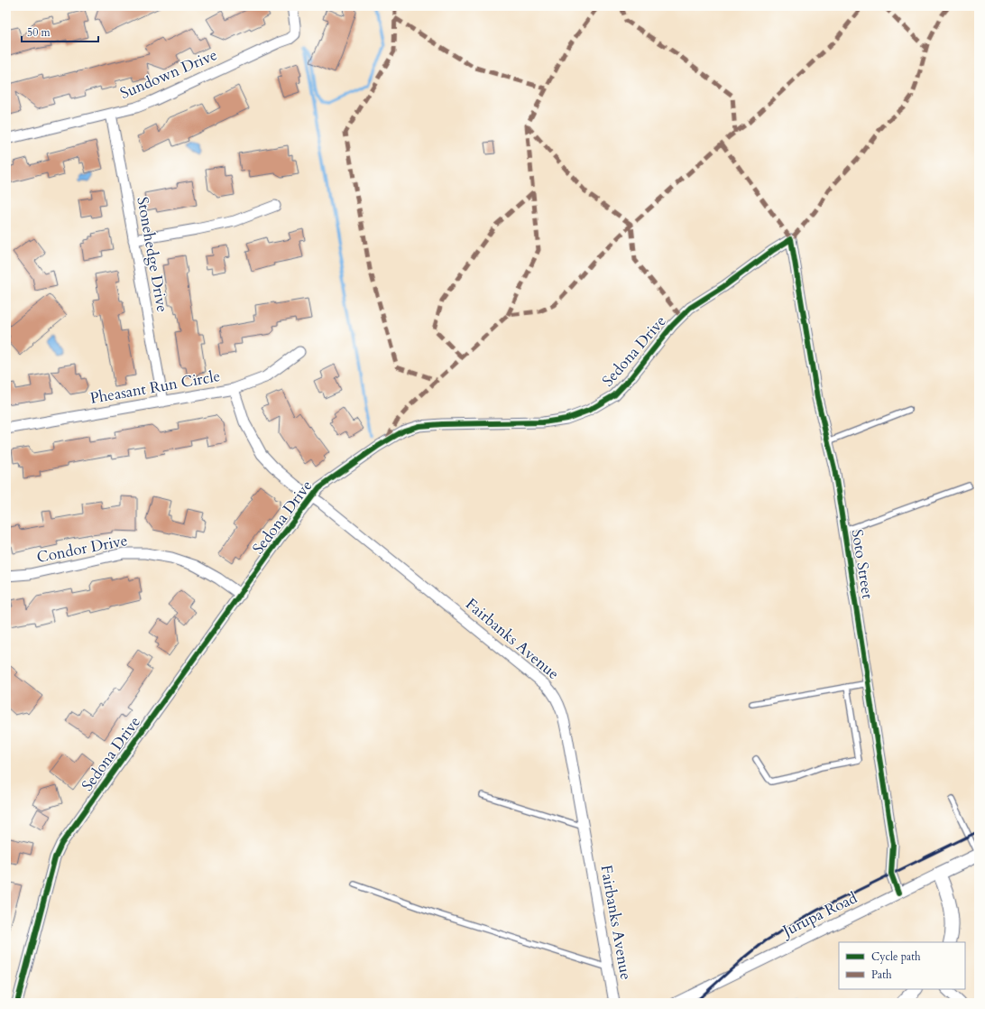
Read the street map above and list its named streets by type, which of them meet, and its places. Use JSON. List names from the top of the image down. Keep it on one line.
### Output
{"streets":{"street":["Sundown Drive","Stonehedge Drive","Sedona Drive","Pheasant Run Circle","Condor Drive","Soto Street","Fairbanks Avenue","Jurupa Road"]},"crossings":[["Sundown Drive","Stonehedge Drive"],["Stonehedge Drive","Pheasant Run Circle"],["Sedona Drive","Condor Drive"],["Sedona Drive","Soto Street"],["Sedona Drive","Fairbanks Avenue"],["Pheasant Run Circle","Fairbanks Avenue"],["Soto Street","Jurupa Road"]],"legend":["Cycle path","Path"],"scale_bar":"50 m"}
